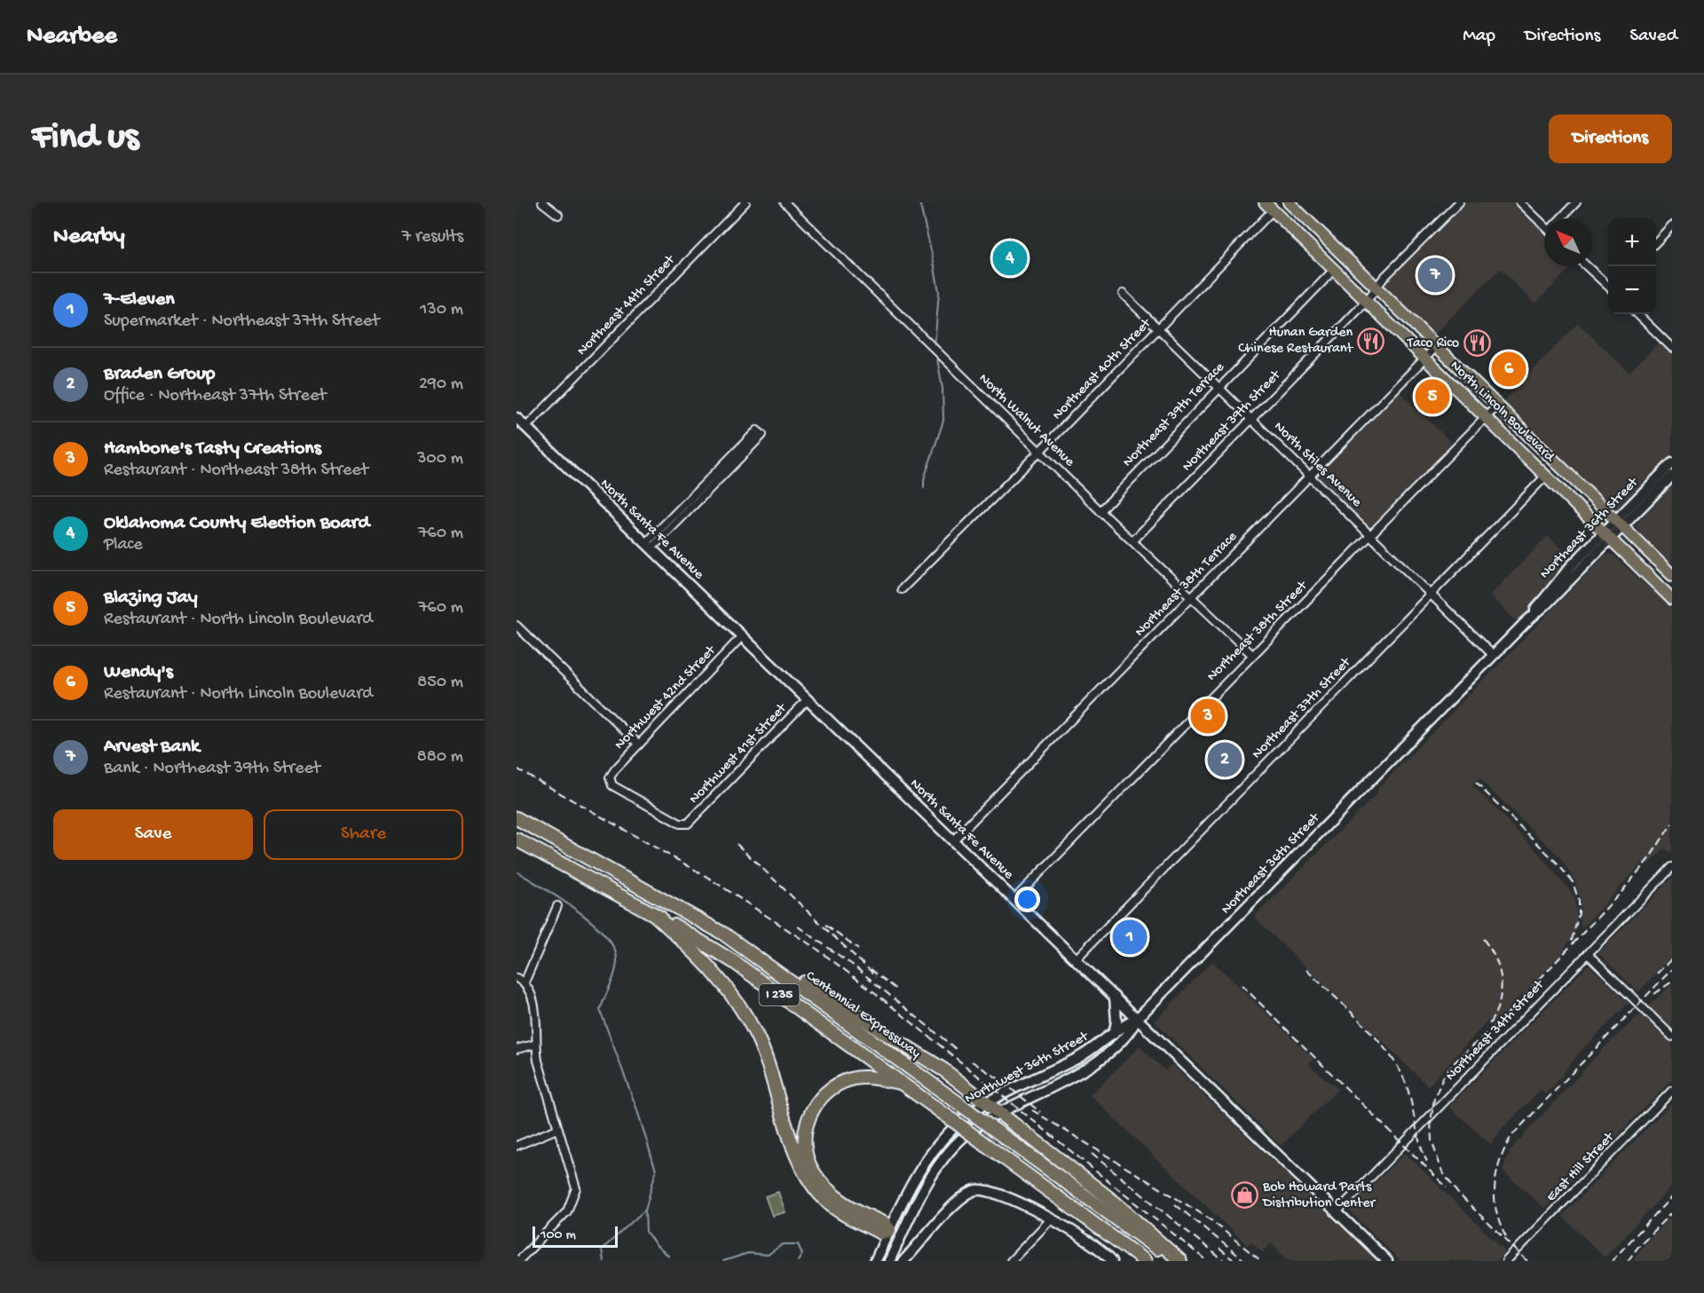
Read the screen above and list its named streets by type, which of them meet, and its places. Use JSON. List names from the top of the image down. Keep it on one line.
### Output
{"streets":{"highway":["I 235","Centennial Expressway"],"main road":["North Lincoln Boulevard","Northeast 36th Street","North Santa Fe Avenue","Northwest 36th Street"],"street":["Northeast 44th Street","Northeast 40th Street","Northeast 39th Terrace","North Walnut Avenue","Northeast 39th Street","North Stiles Avenue","Northeast 38th Terrace","Northeast 38th Street","Northwest 42nd Street","Northeast 37th Street","Northwest 41st Street","Northeast 34th Street","East Hill Street"]},"crossings":[["Northeast 44th Street","North Santa Fe Avenue"],["Northeast 40th Street","North Lincoln Boulevard"],["Northeast 40th Street","North Walnut Avenue"],["Northeast 40th Street","North Stiles Avenue"],["North Lincoln Boulevard","Northeast 39th Terrace"],["North Lincoln Boulevard","Northeast 39th Street"],["North Lincoln Boulevard","Northeast 36th Street"],["North Lincoln Boulevard","Northeast 38th Terrace"],["North Lincoln Boulevard","Northeast 38th Street"],["North Lincoln Boulevard","Northeast 37th Street"],["Northeast 39th Terrace","North Walnut Avenue"],["Northeast 39th Terrace","North Stiles Avenue"],["North Walnut Avenue","Northeast 39th Street"],["North Walnut Avenue","Northeast 38th Terrace"],["North Walnut Avenue","Northeast 38th Street"],["Northeast 39th Street","North Stiles Avenue"],["North Stiles Avenue","Northeast 36th Street"],["North Stiles Avenue","Northeast 38th Terrace"],["North Stiles Avenue","Northeast 38th Street"],["North Stiles Avenue","Northeast 37th Street"],["Northeast 36th Street","North Santa Fe Avenue"],["Northeast 36th Street","Northwest 36th Street"],["North Santa Fe Avenue","Northeast 38th Terrace"],["North Santa Fe Avenue","Northeast 38th Street"],["North Santa Fe Avenue","Northwest 42nd Street"],["North Santa Fe Avenue","Northeast 37th Street"],["North Santa Fe Avenue","Northwest 41st Street"],["North Santa Fe Avenue","Northeast 34th Street"],["North Santa Fe Avenue","Northwest 36th Street"],["Northwest 42nd Street","Northwest 41st Street"]],"places":{"restaurant":["Hunan Garden Chinese Restaurant","Taco Rico"],"shop":["Bob Howard Parts Distribution Center"]},"scale_bar":"100 m","north":"top left","page":{"header":"Nearbee","nav":["Map","Directions","Saved"],"buttons":["Directions",["Save","Share"]],"title":"Find us","heading":["Nearby","7 results"],"map_buttons":["+","−"],"pins":["4","7","6","5","3","2","1"],"list":[{"mark":"1","name":"7-Eleven","note":"Supermarket · Northeast 37th Street","value":"130 m"},{"mark":"2","name":"Braden Group","note":"Office · Northeast 37th Street","value":"290 m"},{"mark":"3","name":"Hambone's Tasty Creations","note":"Restaurant · Northeast 38th Street","value":"300 m"},{"mark":"4","name":"Oklahoma County Election Board","note":"Place","value":"760 m"},{"mark":"5","name":"Blazing Jay","note":"Restaurant · North Lincoln Boulevard","value":"760 m"},{"mark":"6","name":"Wendy's","note":"Restaurant · North Lincoln Boulevard","value":"850 m"},{"mark":"7","name":"Arvest Bank","note":"Bank · Northeast 39th Street","value":"880 m"}],"scale":"100 m"}}
